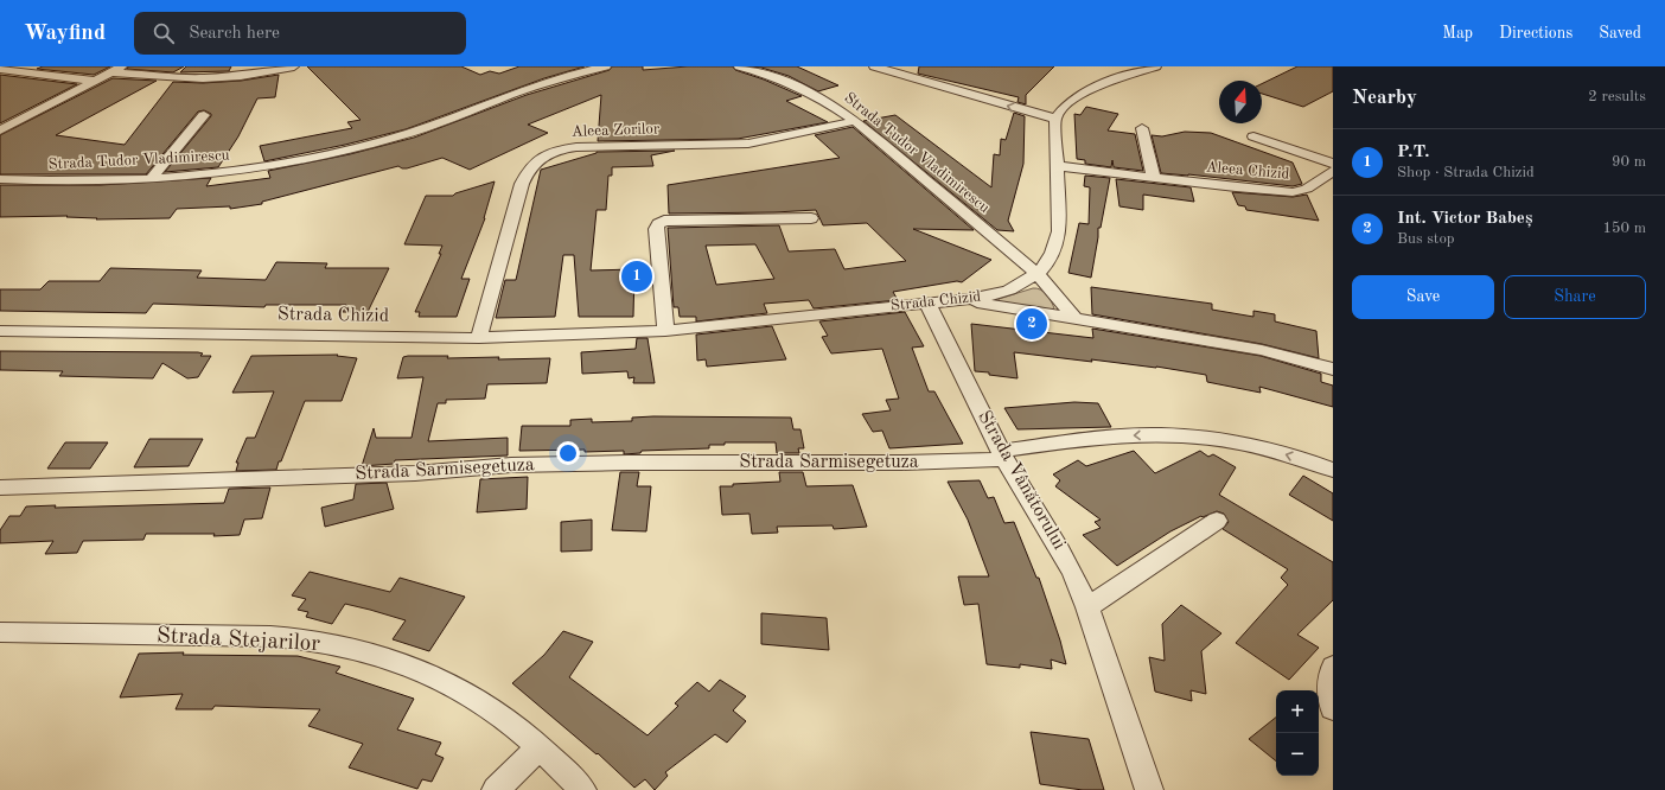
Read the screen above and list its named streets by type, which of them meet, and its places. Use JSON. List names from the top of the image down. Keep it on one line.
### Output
{"streets":{"street":["Aleea Zorilor","Strada Tudor Vladimirescu","Aleea Chizid","Strada Chizid","Strada Sarmisegetuza","Strada Vânătorului","Strada Stejarilor"]},"crossings":[["Aleea Zorilor","Strada Tudor Vladimirescu"],["Aleea Zorilor","Strada Chizid"],["Strada Tudor Vladimirescu","Strada Chizid"],["Aleea Chizid","Strada Chizid"],["Strada Chizid","Strada Vânătorului"],["Strada Sarmisegetuza","Strada Vânătorului"]],"north":"top","page":{"header":"Wayfind","search":"Search here","nav":["Map","Directions","Saved"],"heading":["Nearby","2 results"],"list":[{"mark":"1","name":"P.T.","note":"Shop · Strada Chizid","value":"90 m"},{"mark":"2","name":"Int. Victor Babeș","note":"Bus stop","value":"150 m"}],"pins":["1","2"],"buttons":["Save","Share"],"map_buttons":["+","−"]}}
